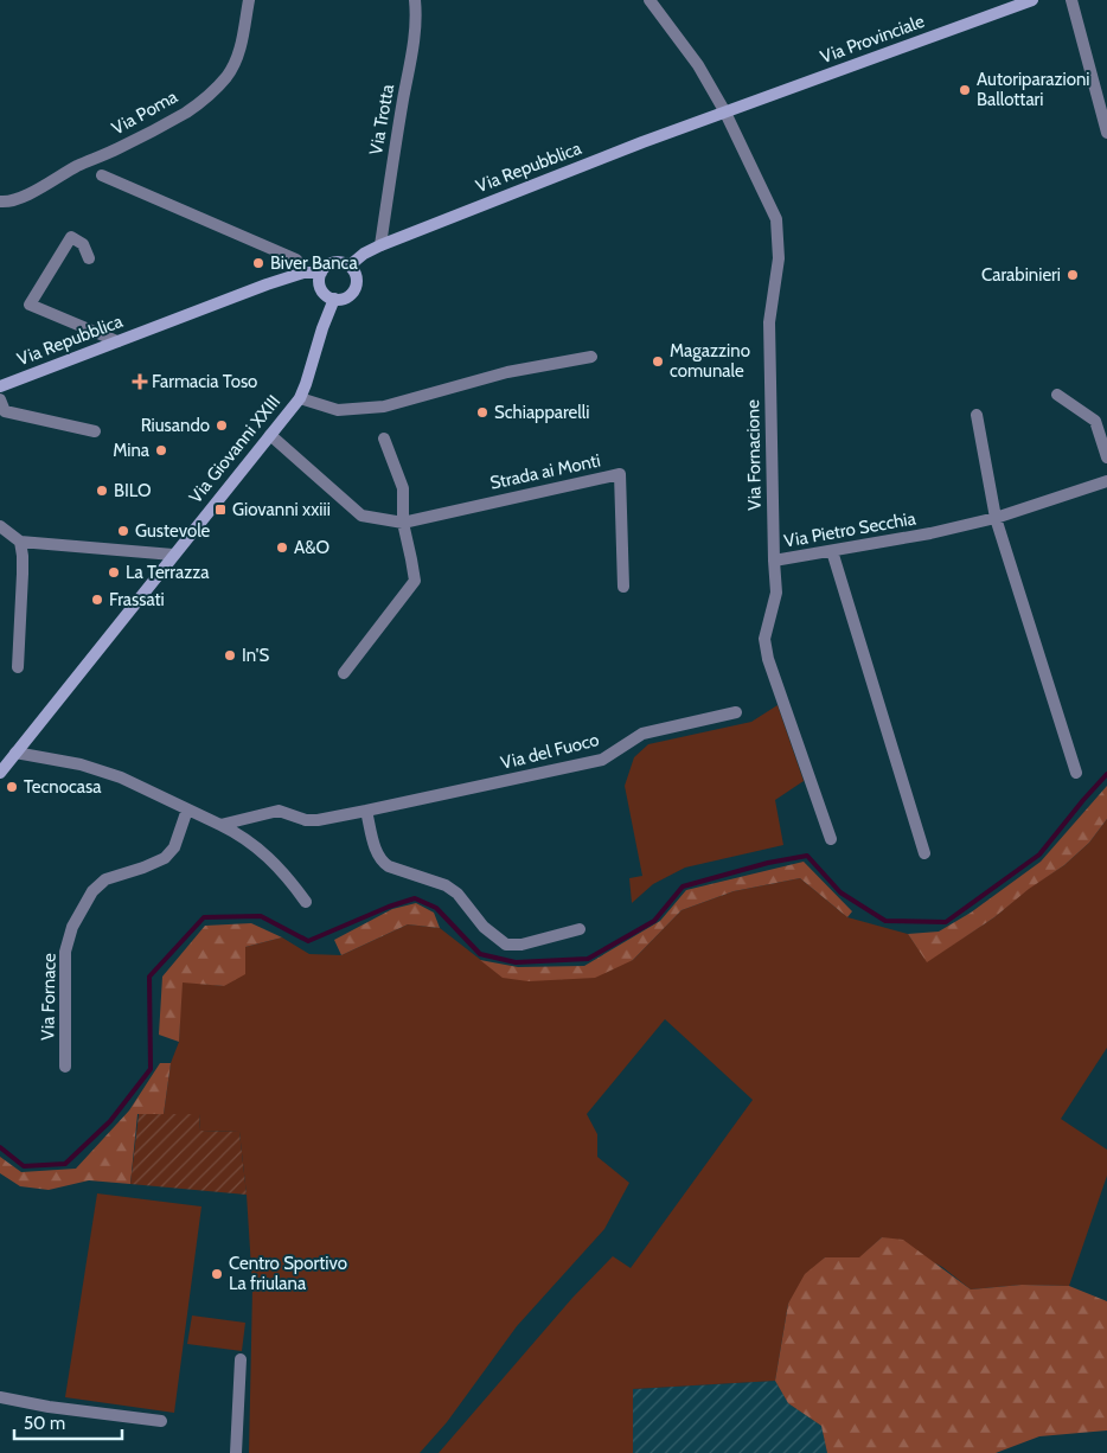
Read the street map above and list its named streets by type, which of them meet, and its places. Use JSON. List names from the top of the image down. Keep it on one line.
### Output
{"streets":{"main road":["Via Provinciale","Via Repubblica","Via Giovanni XXIII"],"street":["Via Poma","Via Trotta","Via Fornacione","Strada ai Monti","Via Pietro Secchia","Via del Fuoco","Via Fornace"]},"crossings":[["Via Provinciale","Via Repubblica"],["Via Provinciale","Via Fornacione"],["Via Trotta","Via Repubblica"],["Via Repubblica","Via Giovanni XXIII"],["Via Repubblica","Via Fornacione"],["Via Giovanni XXIII","Strada ai Monti"],["Via Fornacione","Via Pietro Secchia"]],"places":{"other":["Autoriparazioni Ballottari","Biver Banca","Carabinieri","Magazzino comunale","Schiapparelli","Riusando","Mina","BILO","Gustevole","A&O","La Terrazza","Frassati","In'S","Tecnocasa","Centro Sportivo La friulana"],"health":["Farmacia Toso"],"transit":["Giovanni xxiii"]},"scale_bar":"50 m"}
